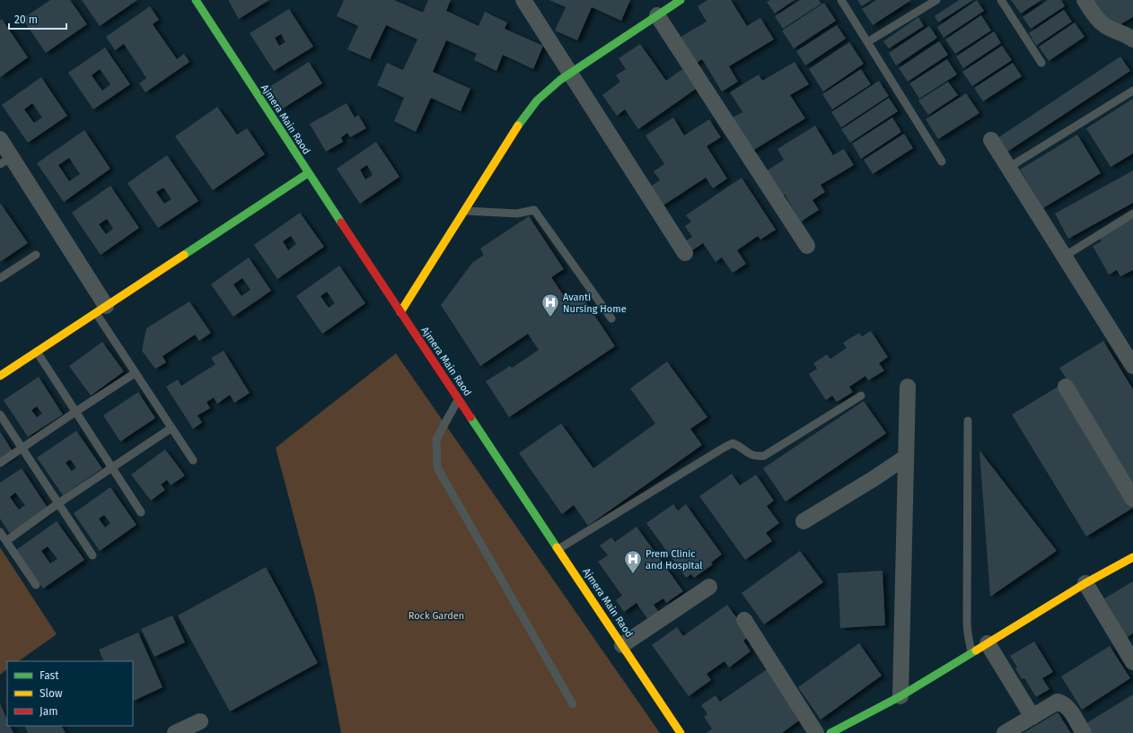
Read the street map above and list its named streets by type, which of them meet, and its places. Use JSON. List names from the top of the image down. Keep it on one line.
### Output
{"streets":{"street":["Ajmera Main Raod"]},"parks":["Rock Garden"],"places":{"hospital":["Avanti Nursing Home","Prem Clinic and Hospital"]},"legend":["Fast","Slow","Jam"],"scale_bar":"20 m"}
